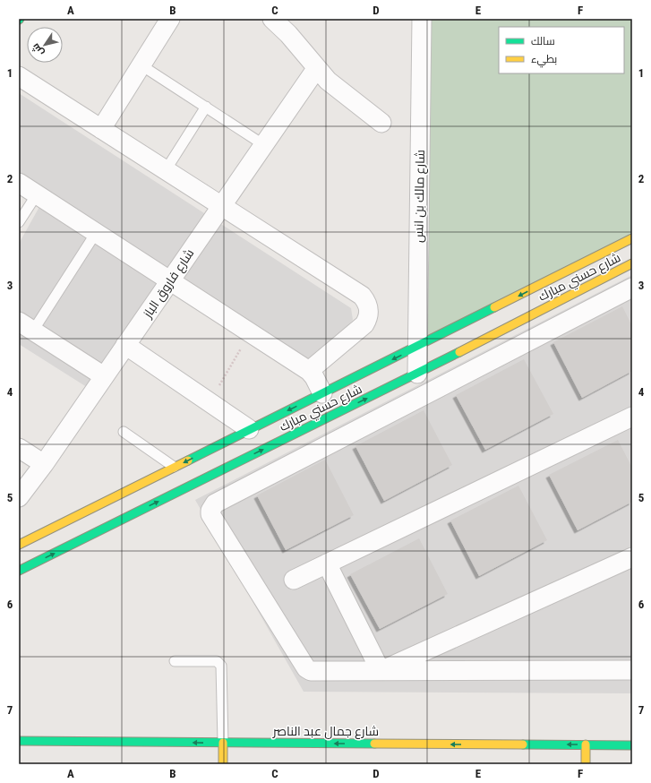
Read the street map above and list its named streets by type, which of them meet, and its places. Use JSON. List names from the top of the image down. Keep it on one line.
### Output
{"streets":{"street":["شارع مالك بن انس","شارع حسني مبارك","شارع فاروق الباز","شارع جمال عبد الناصر"]},"crossings":[["شارع مالك بن انس","شارع حسني مبارك"]],"one_way":["شارع جمال عبد الناصر"],"legend":["سالك","بطيء"],"north":"bottom left","grid":{"columns":["A","B","C","D","E","F"],"rows":["1","2","3","4","5","6","7"]}}
